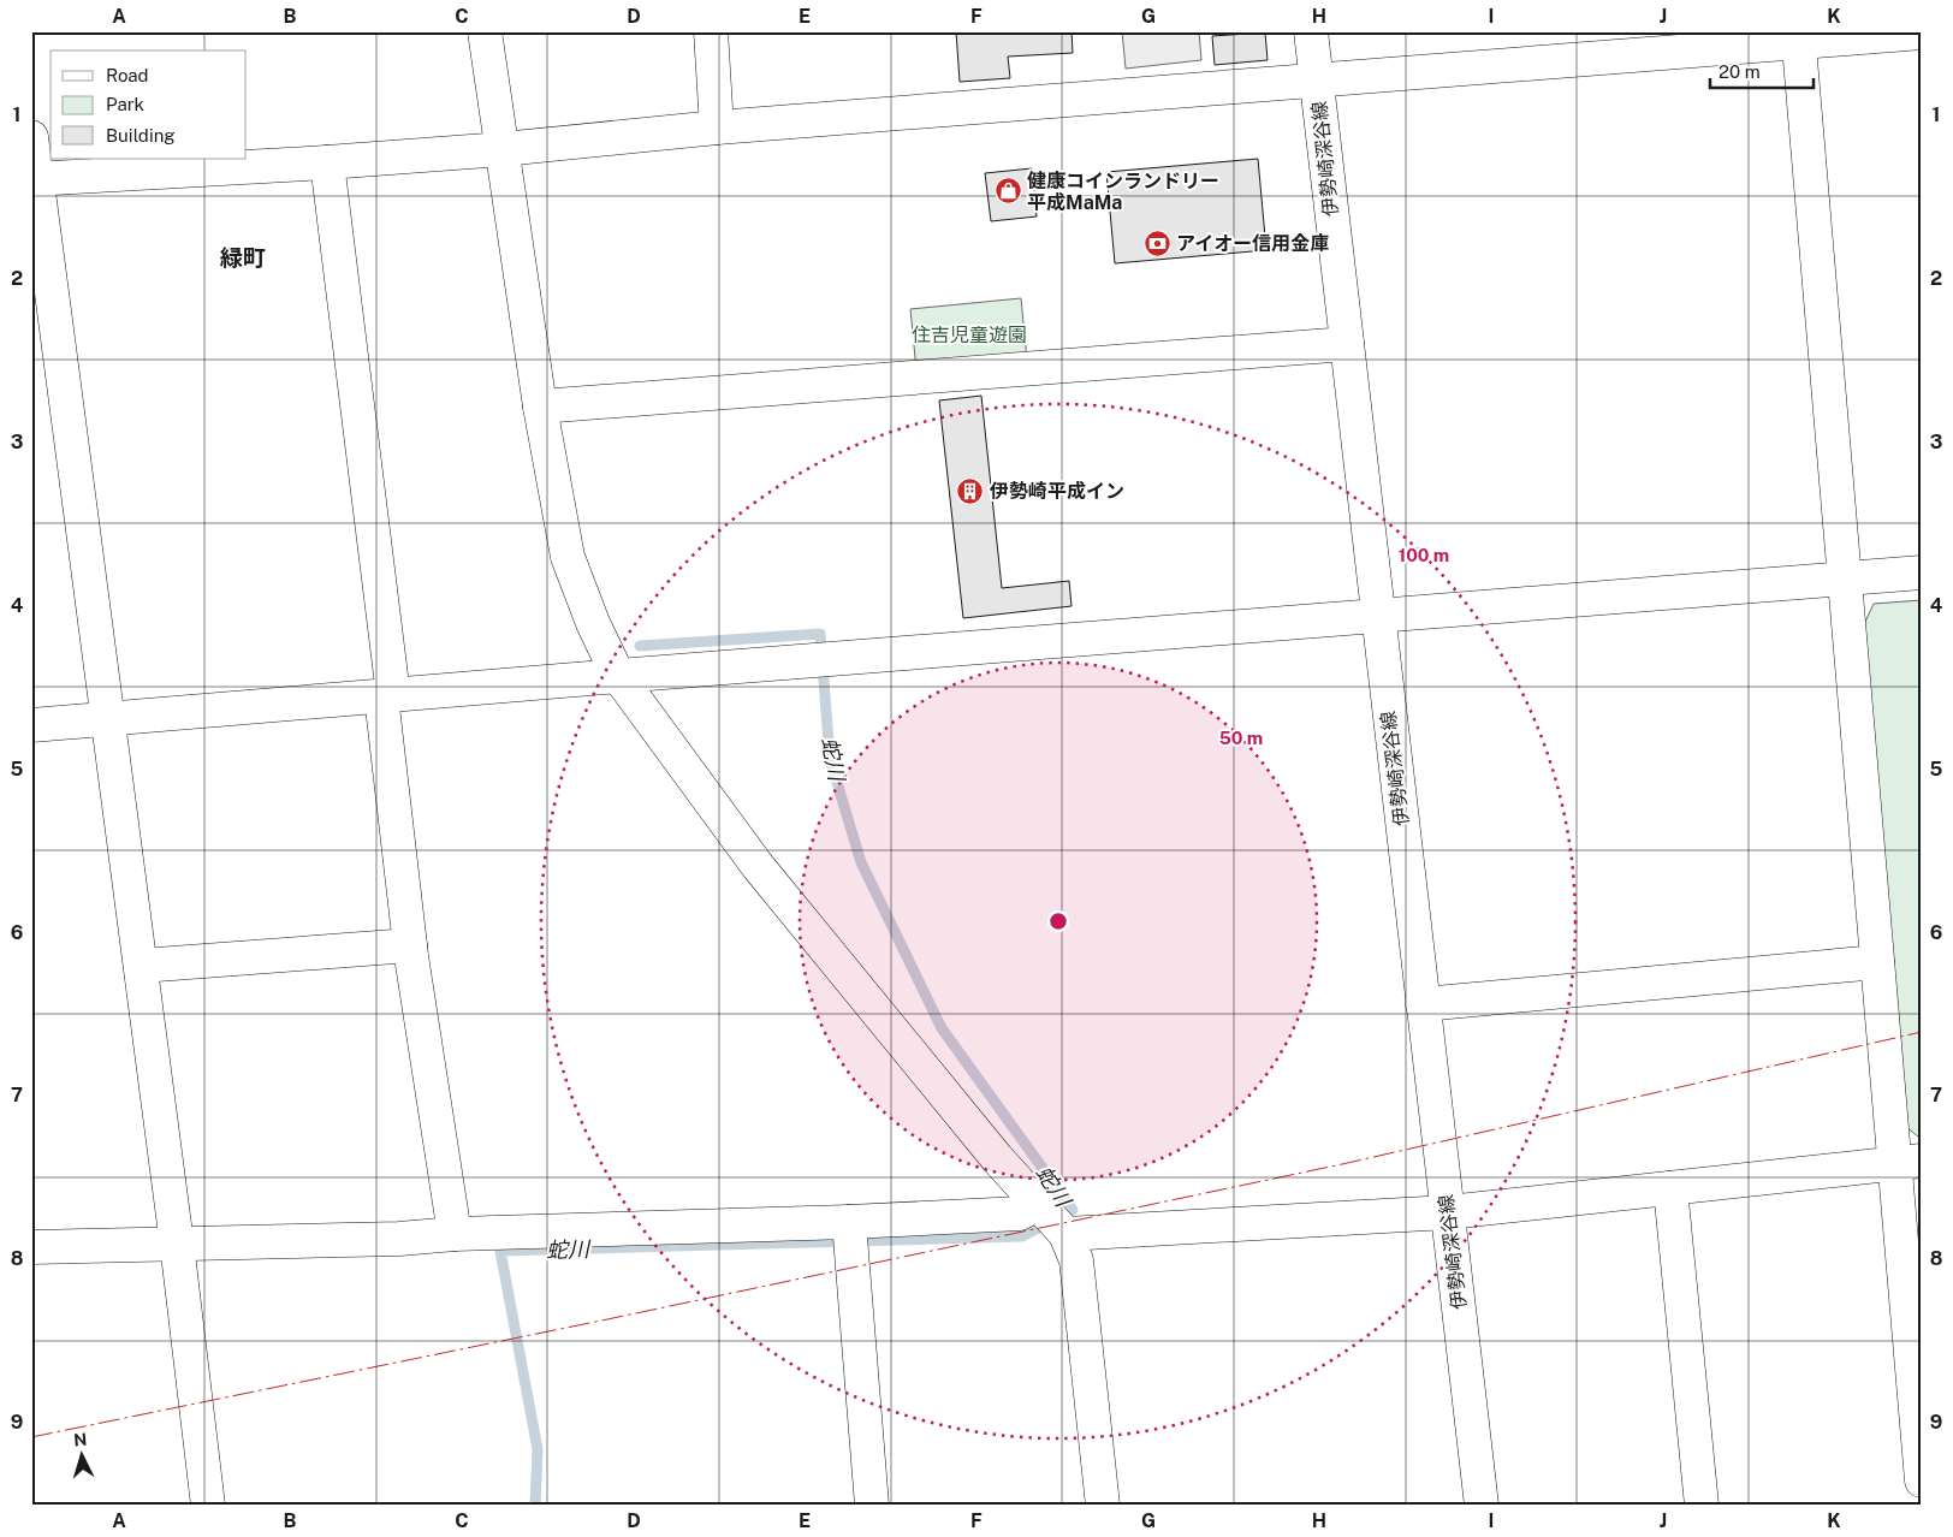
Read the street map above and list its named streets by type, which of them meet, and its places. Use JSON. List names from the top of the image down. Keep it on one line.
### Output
{"streets":{"street":["伊勢崎深谷線"]},"districts":["緑町"],"water":["蛇川"],"parks":["住吉児童遊園"],"places":{"shop":["健康コインランドリー 平成MaMa"],"bank":["アイオー信用金庫"],"building":["伊勢崎平成イン"]},"legend":["Road","Park","Building"],"scale_bar":"20 m","north":"top","grid":{"columns":["A","B","C","D","E","F","G","H","I","J","K"],"rows":["1","2","3","4","5","6","7","8","9"]},"rings":["100 m","50 m"]}
